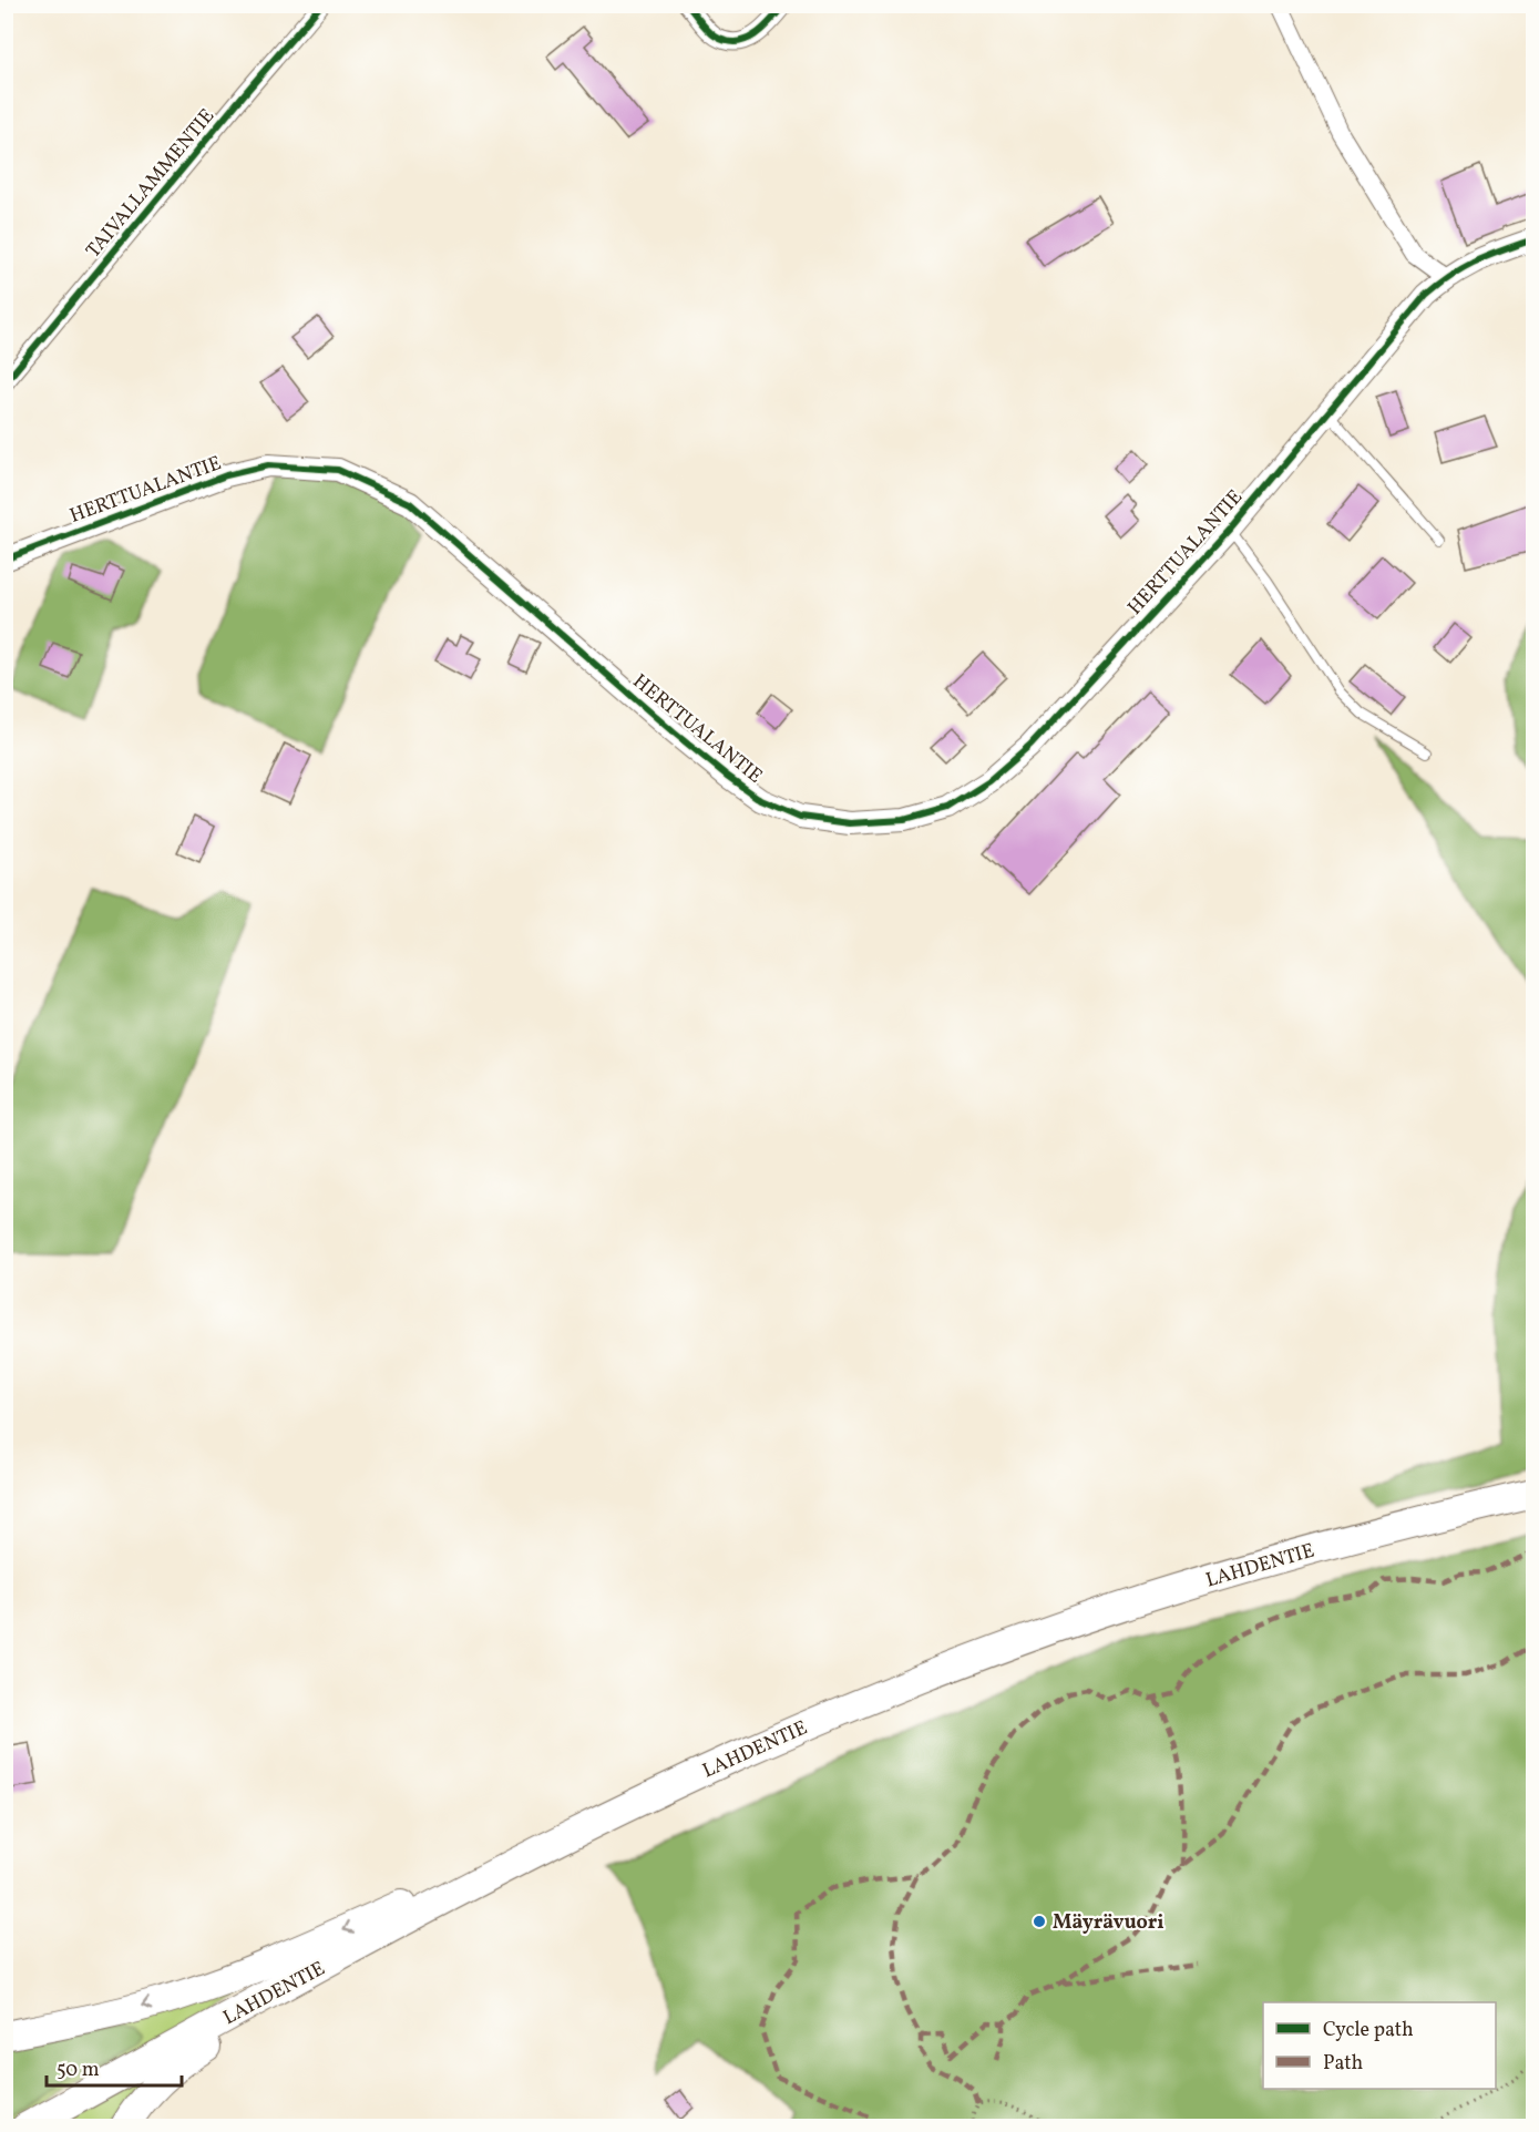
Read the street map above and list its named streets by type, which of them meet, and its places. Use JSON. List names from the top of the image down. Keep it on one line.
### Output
{"streets":{"highway":["LAHDENTIE"],"street":["TAIVALLAMMENTIE","HERTTUALANTIE"]},"places":["Mäyrävuori"],"legend":["Cycle path","Path"],"scale_bar":"50 m"}
